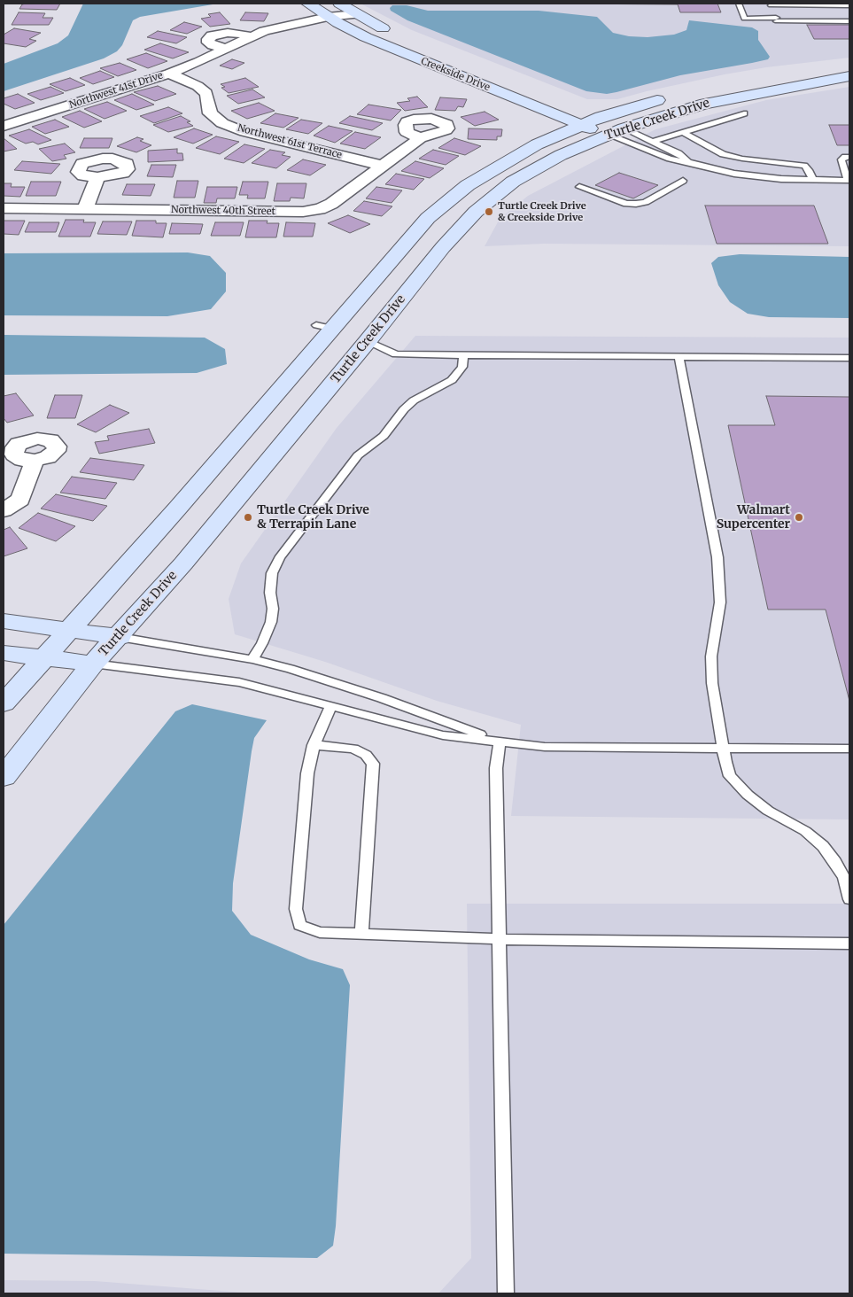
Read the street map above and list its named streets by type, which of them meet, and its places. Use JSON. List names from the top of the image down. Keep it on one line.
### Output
{"streets":{"street":["Creekside Drive","Northwest 41st Drive","Turtle Creek Drive","Northwest 61st Terrace","Northwest 40th Street"]},"crossings":[["Creekside Drive","Northwest 41st Drive"],["Creekside Drive","Turtle Creek Drive"],["Northwest 41st Drive","Northwest 61st Terrace"],["Northwest 61st Terrace","Northwest 40th Street"]],"places":["Turtle Creek Drive & Creekside Drive","Turtle Creek Drive & Terrapin Lane","Walmart Supercenter"]}
